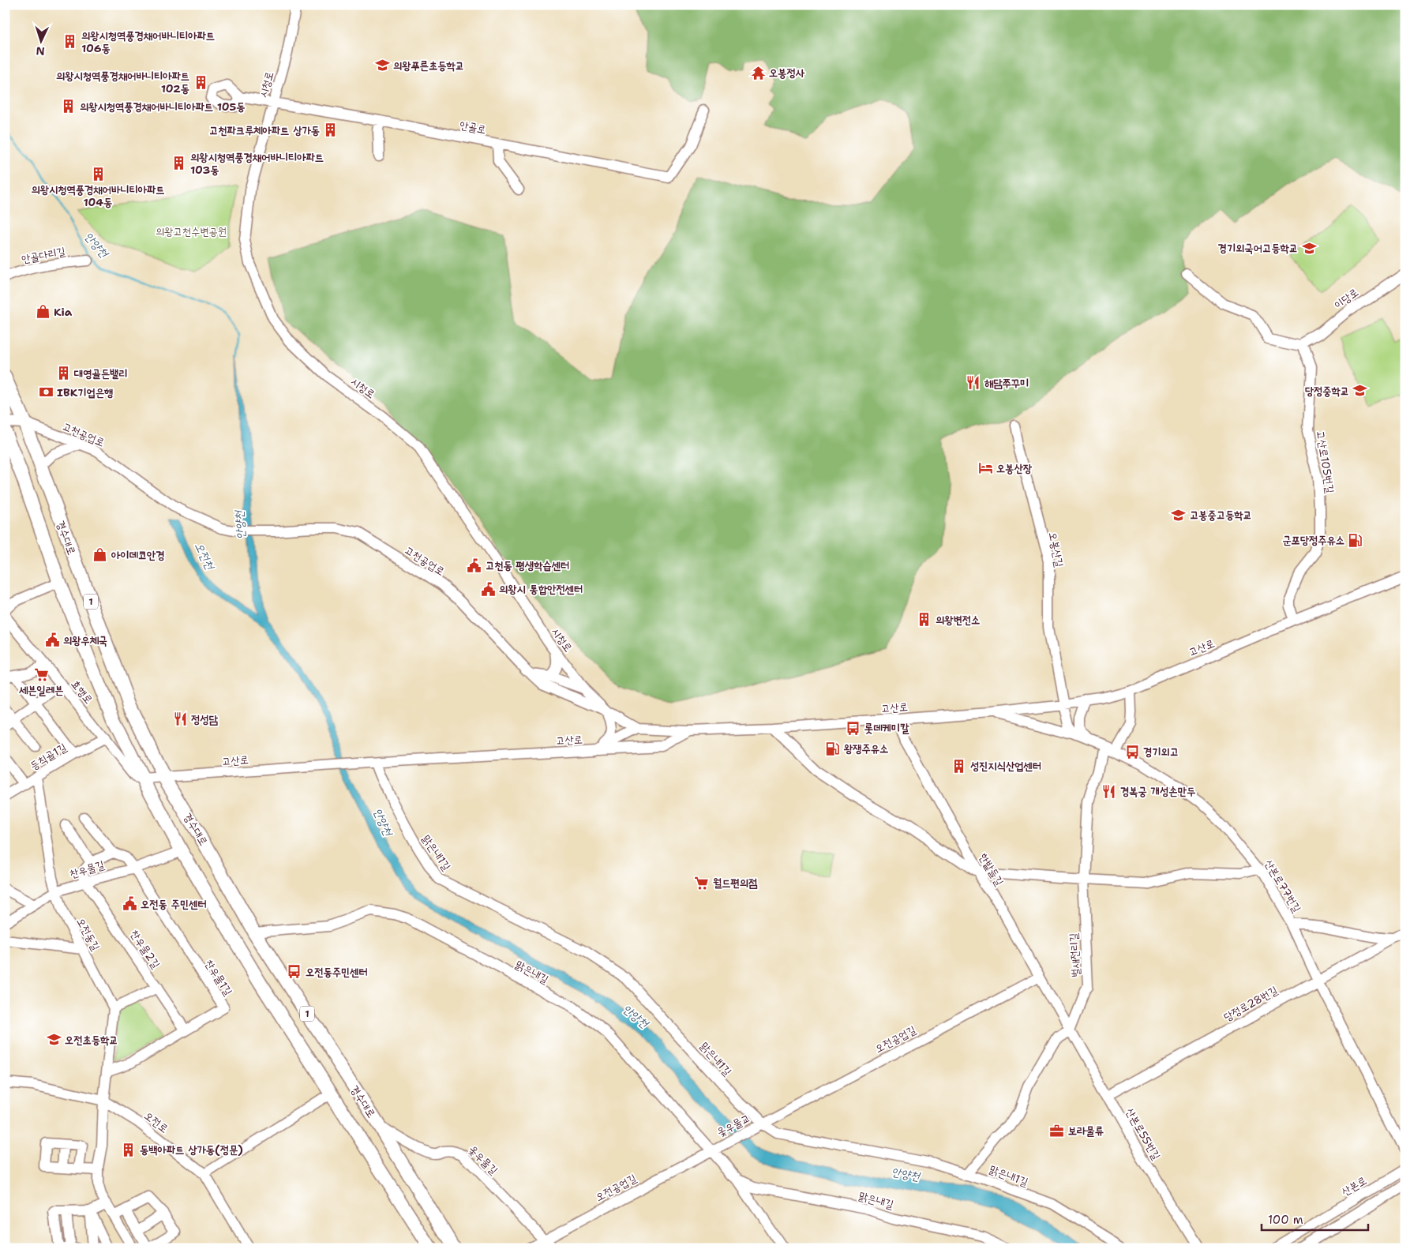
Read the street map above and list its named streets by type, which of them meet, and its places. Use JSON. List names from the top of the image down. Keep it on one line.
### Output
{"streets":{"main road":["경수대로","1"],"street":["시청로","안골로","안골다리길","이당로","고천공업로","고산로105번길","오봉산길","고산로","효행로","등칙골1길","맑은내1길","찬우물길","한밭들길","산본로77번길","오전동길","찬우물2길","벌새전리길","맑은내길","찬우물1길","당정로28번길","오전공업길","오전로","옻우물교","산본로55번길","옻우물길","산본로"]},"crossings":[["시청로","안골로"],["시청로","고천공업로"],["시청로","고산로"],["이당로","고산로105번길"],["고천공업로","경수대로"],["고산로105번길","고산로"],["경수대로","고산로"],["경수대로","효행로"],["경수대로","찬우물길"],["경수대로","맑은내길"],["경수대로","옻우물길"],["오봉산길","고산로"],["고산로","효행로"],["고산로","맑은내1길"],["고산로","한밭들길"],["고산로","산본로77번길"],["고산로","벌새전리길"],["효행로","등칙골1길"],["등칙골1길","오전동길"],["맑은내1길","벌새전리길"],["맑은내1길","오전공업길"],["맑은내1길","옻우물교"],["찬우물길","오전동길"],["찬우물길","찬우물2길"],["찬우물길","찬우물1길"],["한밭들길","벌새전리길"],["한밭들길","오전공업길"],["한밭들길","산본로55번길"],["산본로77번길","벌새전리길"],["산본로77번길","당정로28번길"],["찬우물2길","찬우물1길"],["벌새전리길","산본로55번길"],["맑은내길","오전공업길"],["맑은내길","옻우물교"],["당정로28번길","산본로55번길"],["오전공업길","옻우물교"],["오전공업길","옻우물길"]],"water":["안양천","오전천"],"parks":["의왕고천수변공원"],"places":{"building":["의왕시청역풍경채어바니티아파트 106동","의왕시청역풍경채어바니티아파트 102동","의왕시청역풍경채어바니티아파트 105동","고천파크루체아파트 상가동","의왕시청역풍경채어바니티아파트 103동","의왕시청역풍경채어바니티아파트 104동","대영골든밸리","의왕변전소","성진지식산업센터","동백아파트 상가동(정문)"],"school or university":["의왕푸른초등학교","경기외국어고등학교","당정중학교","고봉중고등학교","오전초등학교"],"temple":["오봉정사"],"shop":["Kia","아이데코안경"],"restaurant":["해담쭈꾸미","정성담","경복궁 개성손만두"],"bank":["IBK기업은행"],"hotel":["오봉산장"],"fuel station":["군포당정주유소","왕쟁주유소"],"public building":["고천동 평생학습센터","의왕시 통합안전센터","의왕우체국","오전동 주민센터"],"supermarket":["세븐일레븐","월드편의점"],"bus stop":["롯데케미칼","경기외고","오전동주민센터"],"office":["보라물류"]},"scale_bar":"100 m","north":"bottom"}
